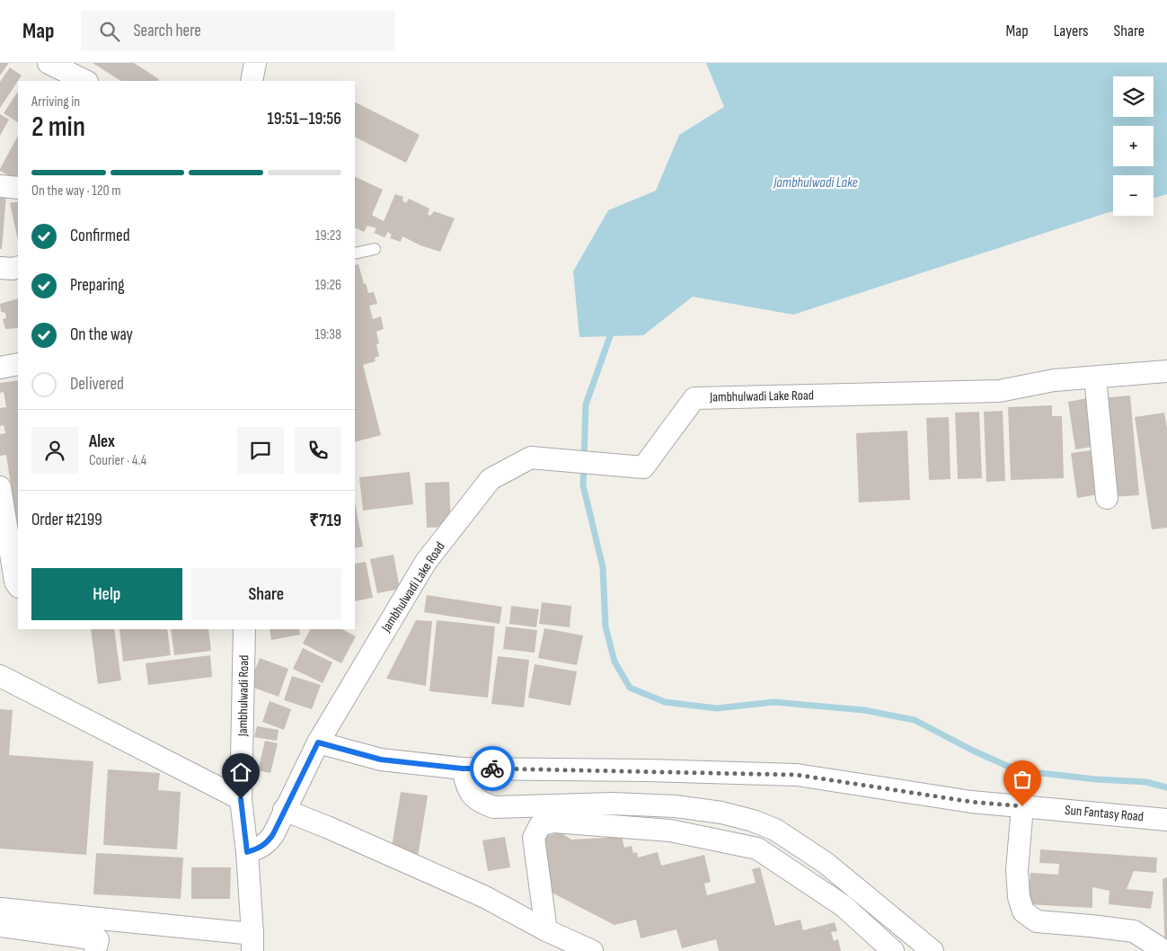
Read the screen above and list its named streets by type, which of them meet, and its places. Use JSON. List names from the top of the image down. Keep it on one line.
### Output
{"streets":{"street":["Jambhulwadi Lake Road","Jambhulwadi Road","Sun Fantasy Road"]},"crossings":[["Jambhulwadi Lake Road","Jambhulwadi Road"],["Jambhulwadi Lake Road","Sun Fantasy Road"]],"water":["Jambhulwadi Lake"],"page":{"header":"Map","search":"Search here","nav":["Map","Layers","Share"],"map_buttons":["+","−"],"heading":["2 min","Arriving in","19:51–19:56"],"panel":["Alex","Courier · 4.4","Order #2199","₹719"],"bar":"On the way · 120 m","list":[["Confirmed","19:23"],["Preparing","19:26"],["On the way","19:38"],"Delivered"],"buttons":["Help","Share"]}}
